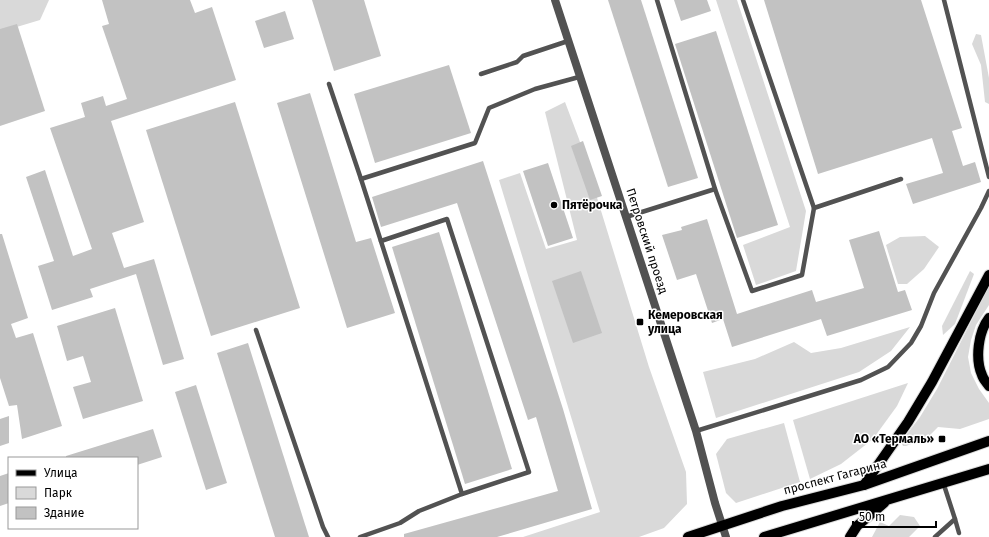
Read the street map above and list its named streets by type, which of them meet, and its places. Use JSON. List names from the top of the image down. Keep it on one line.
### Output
{"streets":{"main road":["проспект Гагарина"],"street":["Петровский проезд"]},"crossings":[["Петровский проезд","проспект Гагарина"]],"places":{"other":["Пятёрочка"],"transit":["Кемеровская улица","АО «Термаль»"]},"legend":["Улица","Парк","Здание"],"scale_bar":"50 m"}
